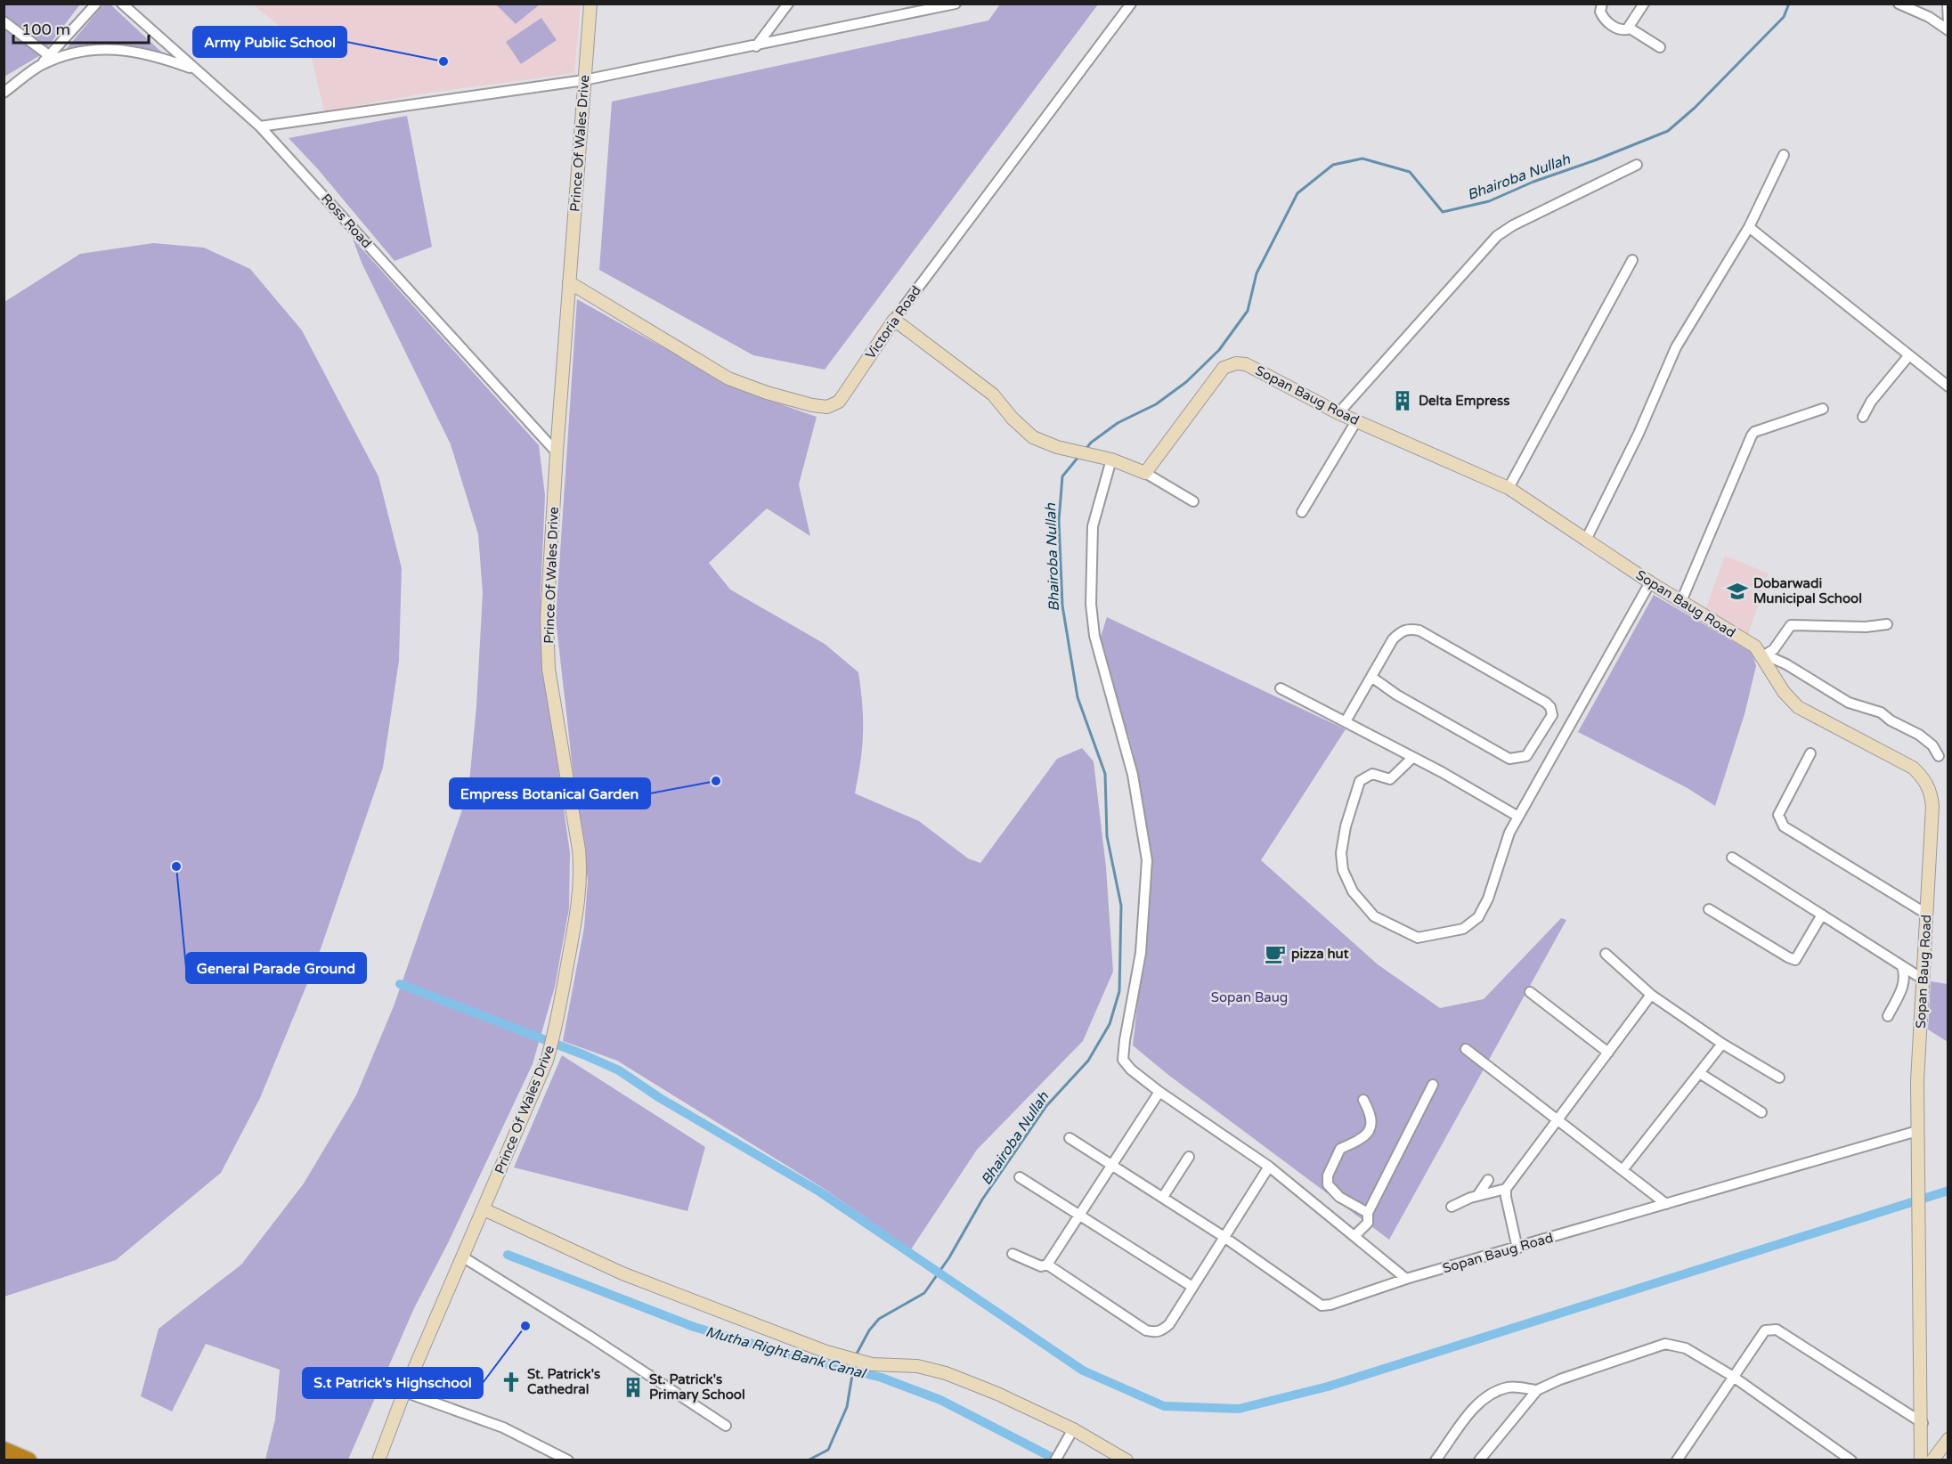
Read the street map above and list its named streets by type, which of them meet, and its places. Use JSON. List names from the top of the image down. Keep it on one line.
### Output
{"streets":{"street":["Prince Of Wales Drive","Ross Road","Victoria Road","Sopan Baug Road"]},"crossings":[["Prince Of Wales Drive","Ross Road"],["Prince Of Wales Drive","Victoria Road"]],"water":["Bhairoba Nullah","Mutha Right Bank Canal"],"parks":["Sopan Baug"],"places":{"other":["Army Public School","Empress Botanical Garden","General Parade Ground","S.t Patrick's Highschool"],"building":["Delta Empress","St. Patrick's Primary School"],"school or university":["Dobarwadi Municipal School"],"cafe":["pizza hut"],"church":["St. Patrick's Cathedral"]},"scale_bar":"100 m"}
